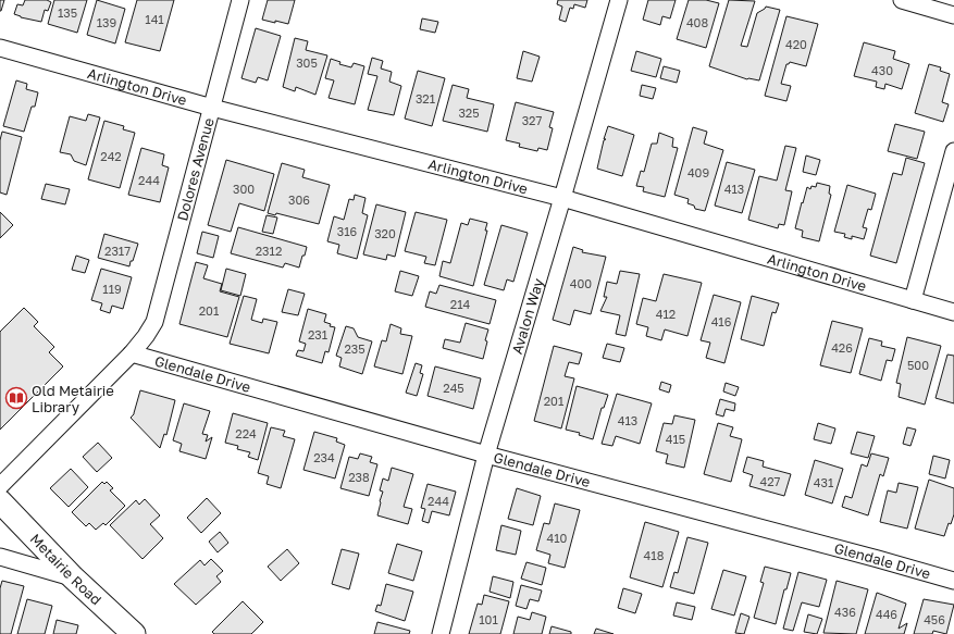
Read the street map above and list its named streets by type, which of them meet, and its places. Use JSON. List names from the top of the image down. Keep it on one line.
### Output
{"streets":{"main road":["Metairie Road"],"street":["Arlington Drive","Dolores Avenue","Avalon Way","Glendale Drive"]},"crossings":[["Arlington Drive","Dolores Avenue"],["Arlington Drive","Avalon Way"],["Dolores Avenue","Glendale Drive"],["Avalon Way","Glendale Drive"]],"places":{"library":["Old Metairie Library"]},"house_numbers":["135","141","139","408","420","305","430","321","325","327","242","409","244","300","413","306","316","320","2317","2312","400","119","214","201","412","416","231","426","235","500","245","201","413","224","415","234","238","427","431","244","410","418","436","446","101","456"]}
